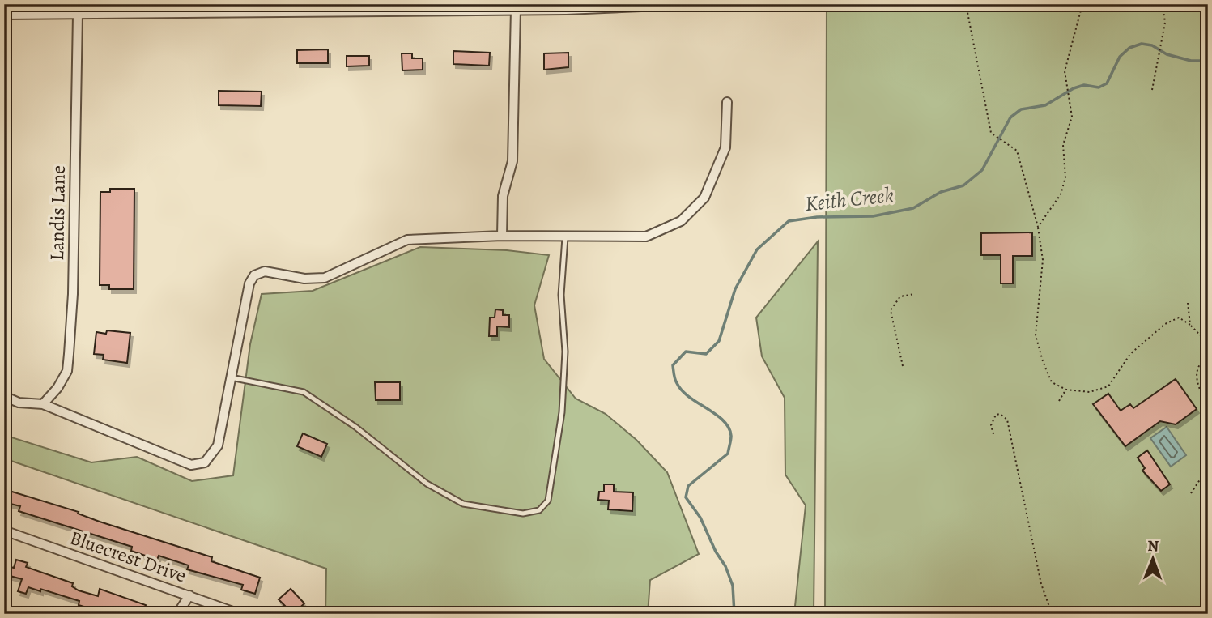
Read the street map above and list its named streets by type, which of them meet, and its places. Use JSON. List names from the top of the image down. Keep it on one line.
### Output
{"streets":{"street":["Landis Lane","Bluecrest Drive"]},"water":["Keith Creek"],"north":"top"}
